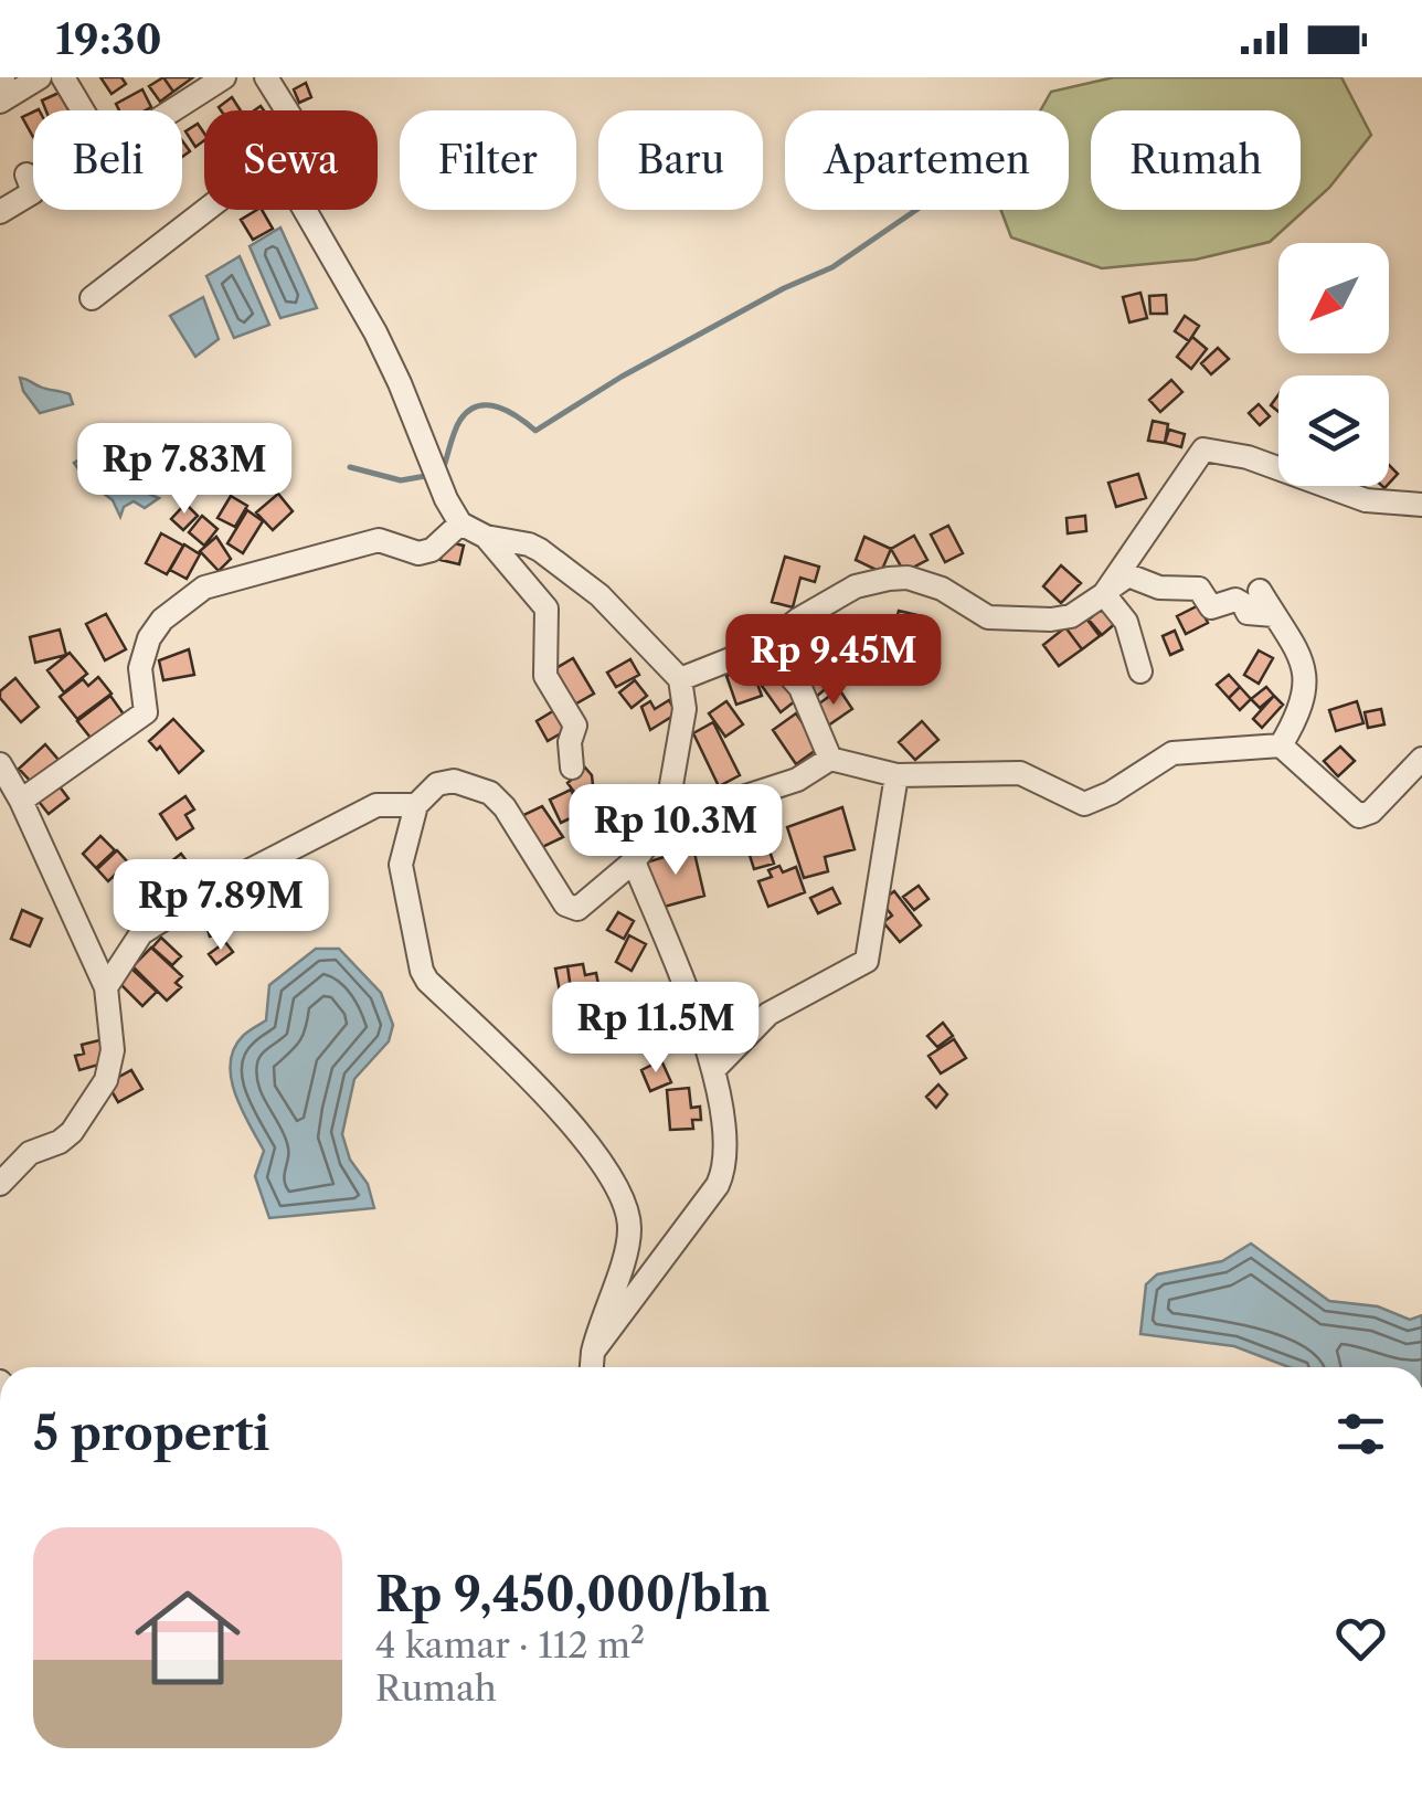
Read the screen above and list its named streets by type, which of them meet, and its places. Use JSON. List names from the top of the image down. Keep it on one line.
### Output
{"north":"bottom left","page":{"status":"19:30","chip":["Beli","Sewa","Filter","Baru","Apartemen","Rumah"],"price":["Rp 7.83M","Rp 9.45M","Rp 10.3M","Rp 7.89M","Rp 11.5M"],"heading":"5 properti","list":[{"name":"Rp 9,450,000/bln","note":"4 kamar · 112 m² · Rumah"}]}}
